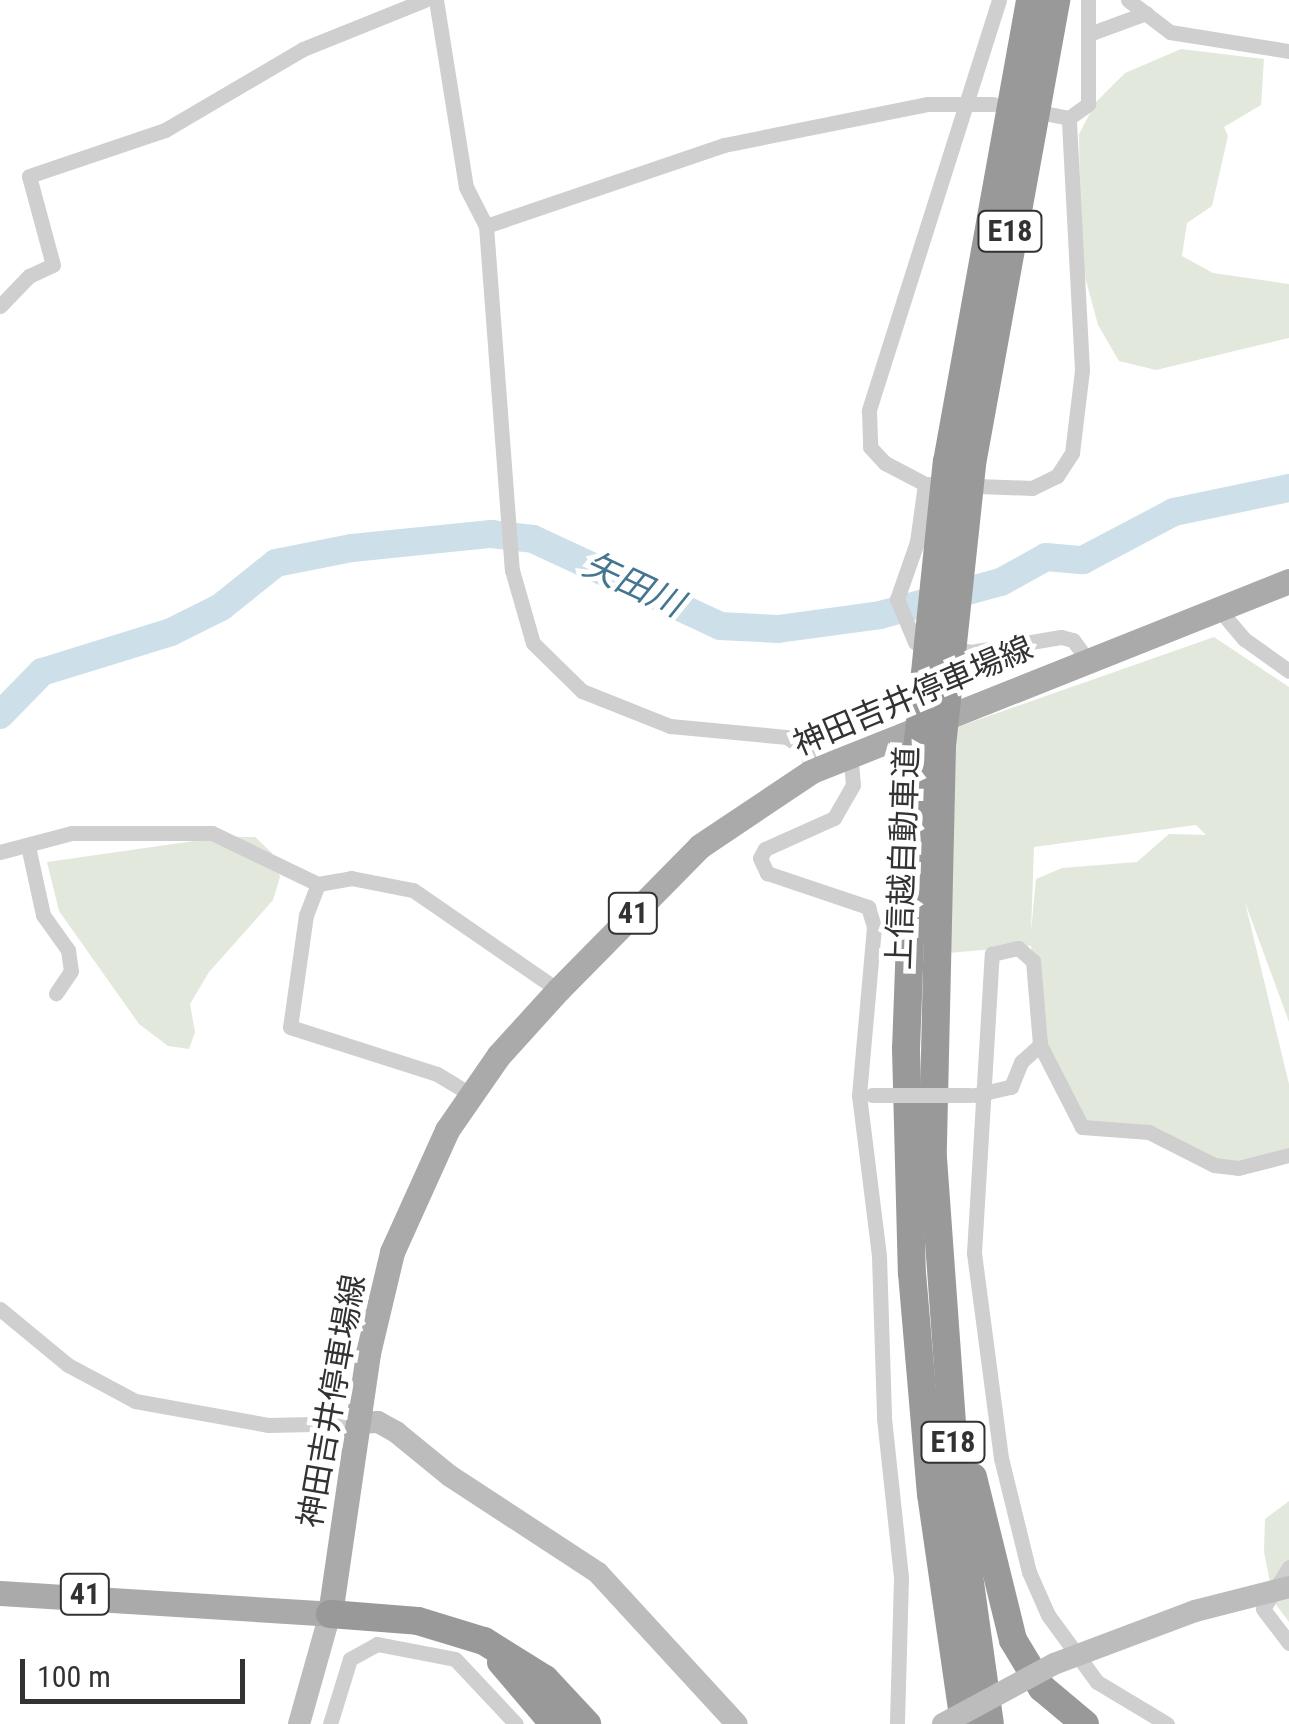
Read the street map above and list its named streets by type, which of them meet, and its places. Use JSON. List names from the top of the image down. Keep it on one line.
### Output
{"streets":{"highway":["E18","上信越自動車道"],"main road":["神田吉井停車場線","41"]},"crossings":[["神田吉井停車場線","41"]],"water":["矢田川"],"scale_bar":"100 m"}
